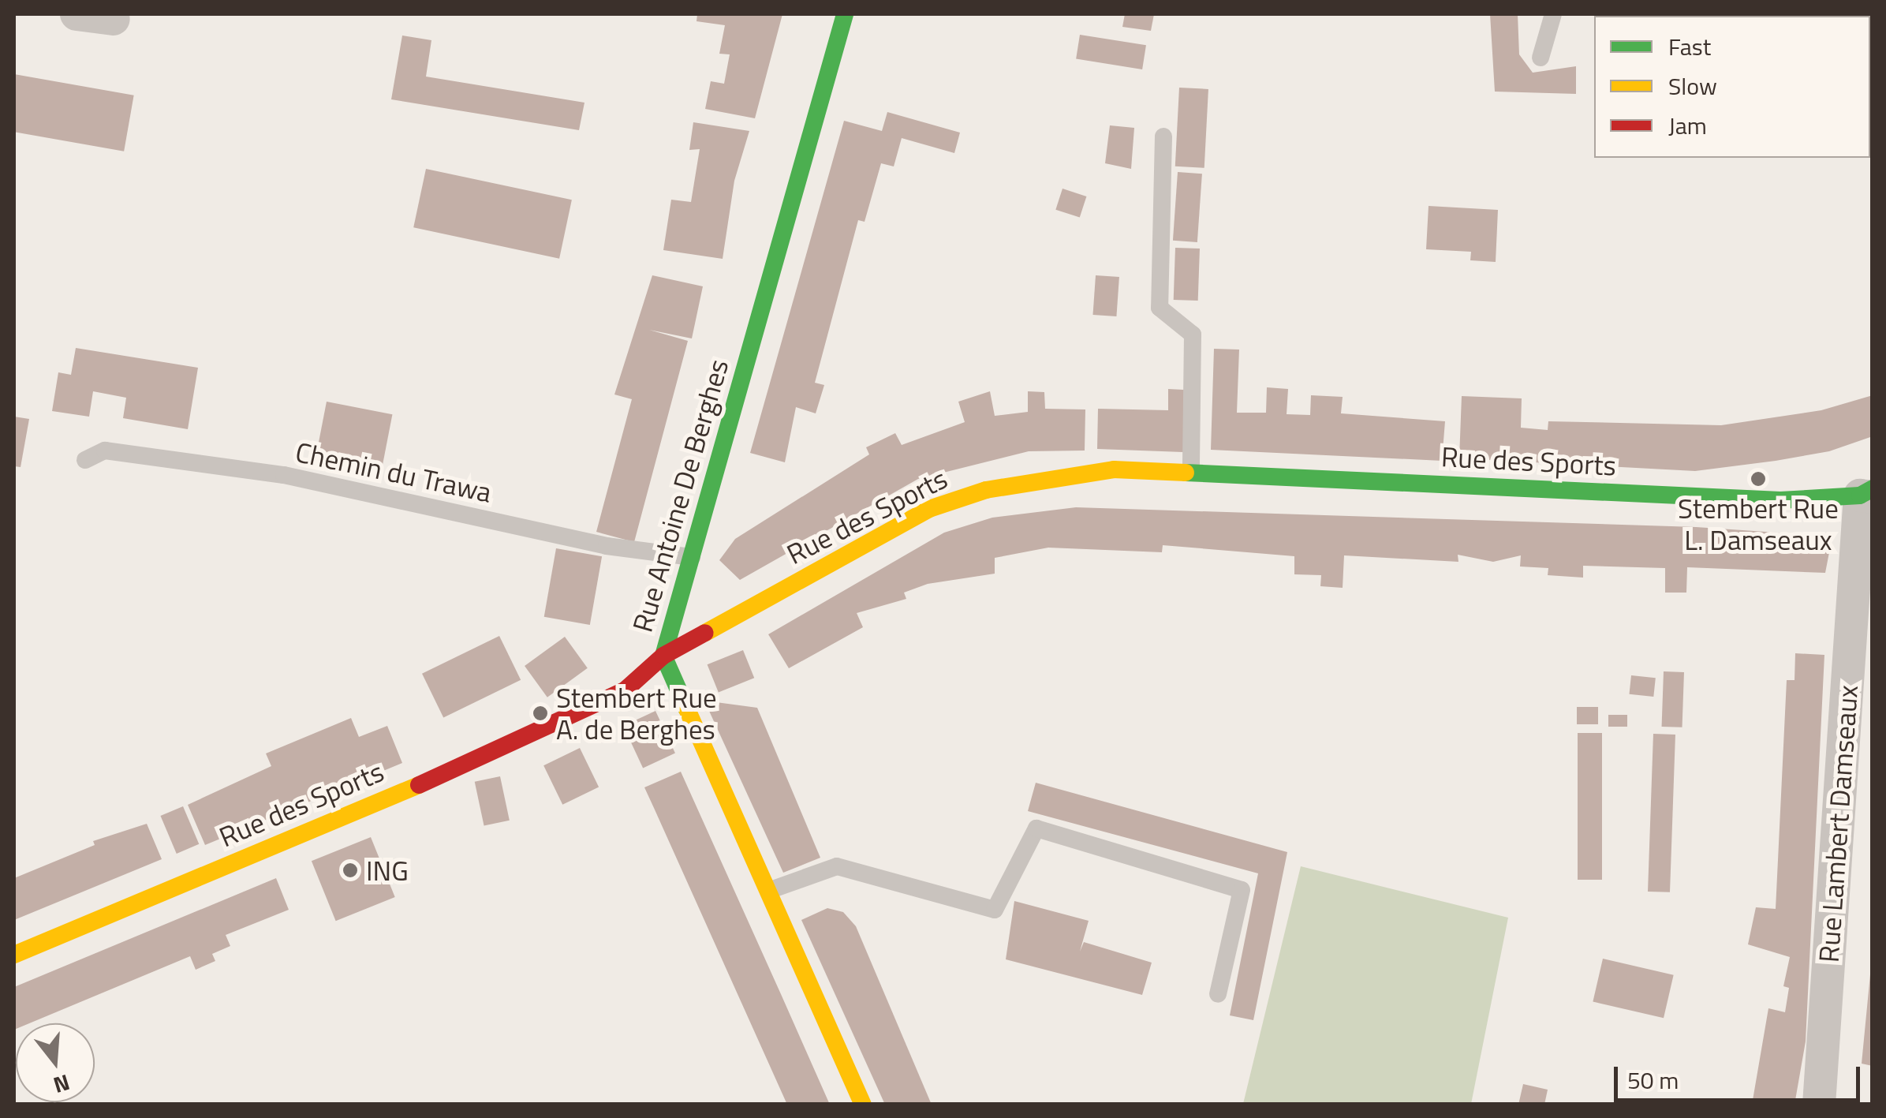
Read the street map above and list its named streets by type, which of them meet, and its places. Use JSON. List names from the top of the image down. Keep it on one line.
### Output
{"streets":{"street":["Rue des Sports","Rue Antoine De Berghes","Rue Lambert Damseaux"],"lane":["Chemin du Trawa"]},"crossings":[["Rue des Sports","Rue Antoine De Berghes"],["Rue des Sports","Rue Lambert Damseaux"],["Chemin du Trawa","Rue Antoine De Berghes"]],"places":["Stembert Rue L. Damseaux","Stembert Rue A. de Berghes","ING"],"legend":["Fast","Slow","Jam"],"scale_bar":"50 m","north":"bottom"}
